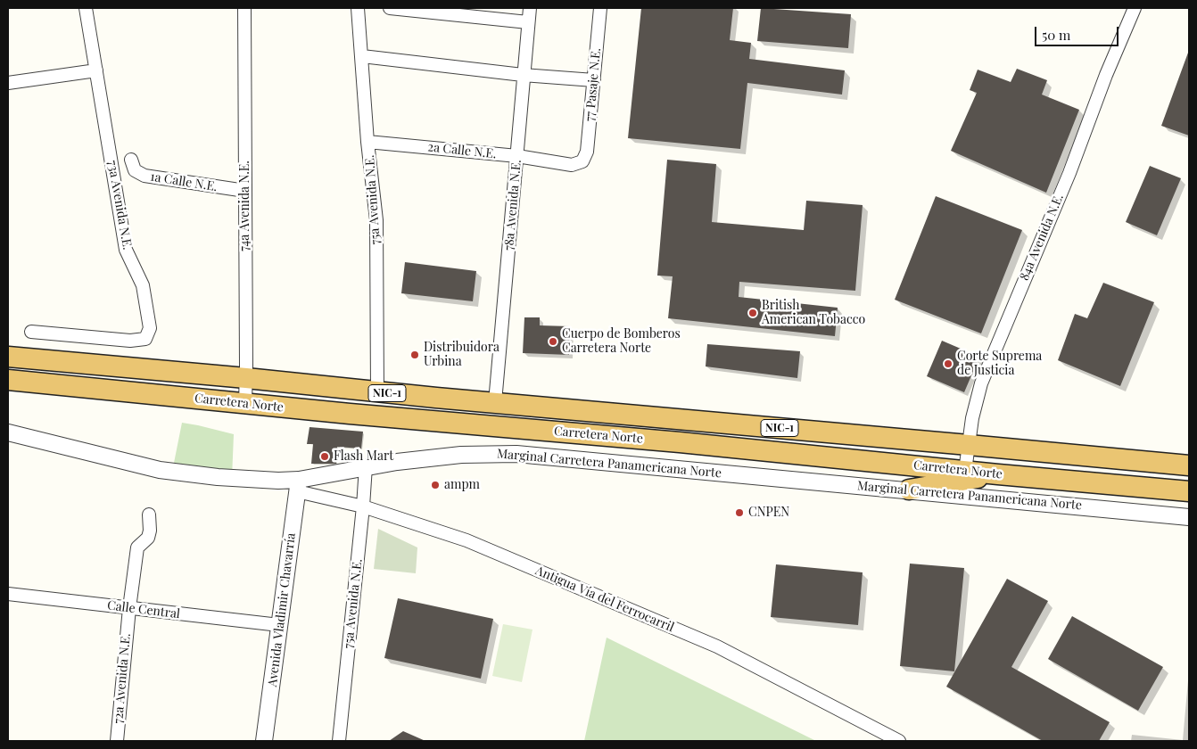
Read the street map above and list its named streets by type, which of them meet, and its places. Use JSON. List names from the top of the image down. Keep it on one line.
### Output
{"streets":{"highway":["NIC-1","Carretera Norte"],"street":["77 Pasaje N.E.","2a Calle N.E.","1a Calle N.E.","75a Avenida N.E.","73a Avenida N.E.","78a Avenida N.E.","74a Avenida N.E.","84a Avenida N.E.","Marginal Carretera Panamericana Norte","Antigua Vía del Ferrocarril","Calle Central","Avenida Vladimir Chavarría","72a Avenida N.E."]},"crossings":[["77 Pasaje N.E.","2a Calle N.E."],["2a Calle N.E.","75a Avenida N.E."],["2a Calle N.E.","78a Avenida N.E."],["1a Calle N.E.","74a Avenida N.E."],["75a Avenida N.E.","Carretera Norte"],["75a Avenida N.E.","Marginal Carretera Panamericana Norte"],["75a Avenida N.E.","Antigua Vía del Ferrocarril"],["78a Avenida N.E.","Carretera Norte"],["74a Avenida N.E.","Carretera Norte"],["84a Avenida N.E.","Carretera Norte"],["Marginal Carretera Panamericana Norte","Antigua Vía del Ferrocarril"],["Marginal Carretera Panamericana Norte","Avenida Vladimir Chavarría"],["Antigua Vía del Ferrocarril","Avenida Vladimir Chavarría"],["Calle Central","Avenida Vladimir Chavarría"],["Calle Central","72a Avenida N.E."]],"places":["British American Tobacco","Cuerpo de Bomberos Carretera Norte","Distribuidora Urbina","Corte Suprema de Justicia","Flash Mart","ampm","CNPEN"],"scale_bar":"50 m"}
